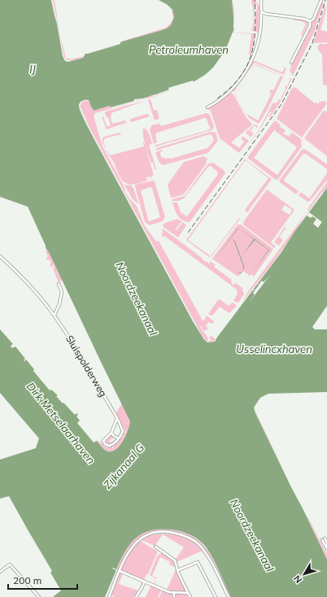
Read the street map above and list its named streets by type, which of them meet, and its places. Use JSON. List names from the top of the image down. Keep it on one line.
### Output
{"streets":{"street":["Sluispolderweg"]},"water":["Petroleumhaven","IJ","Noordzeekanaal","Usselincxhaven","Dirk Metselaarhaven","Zijkanaal G"],"scale_bar":"200 m","north":"bottom left"}
